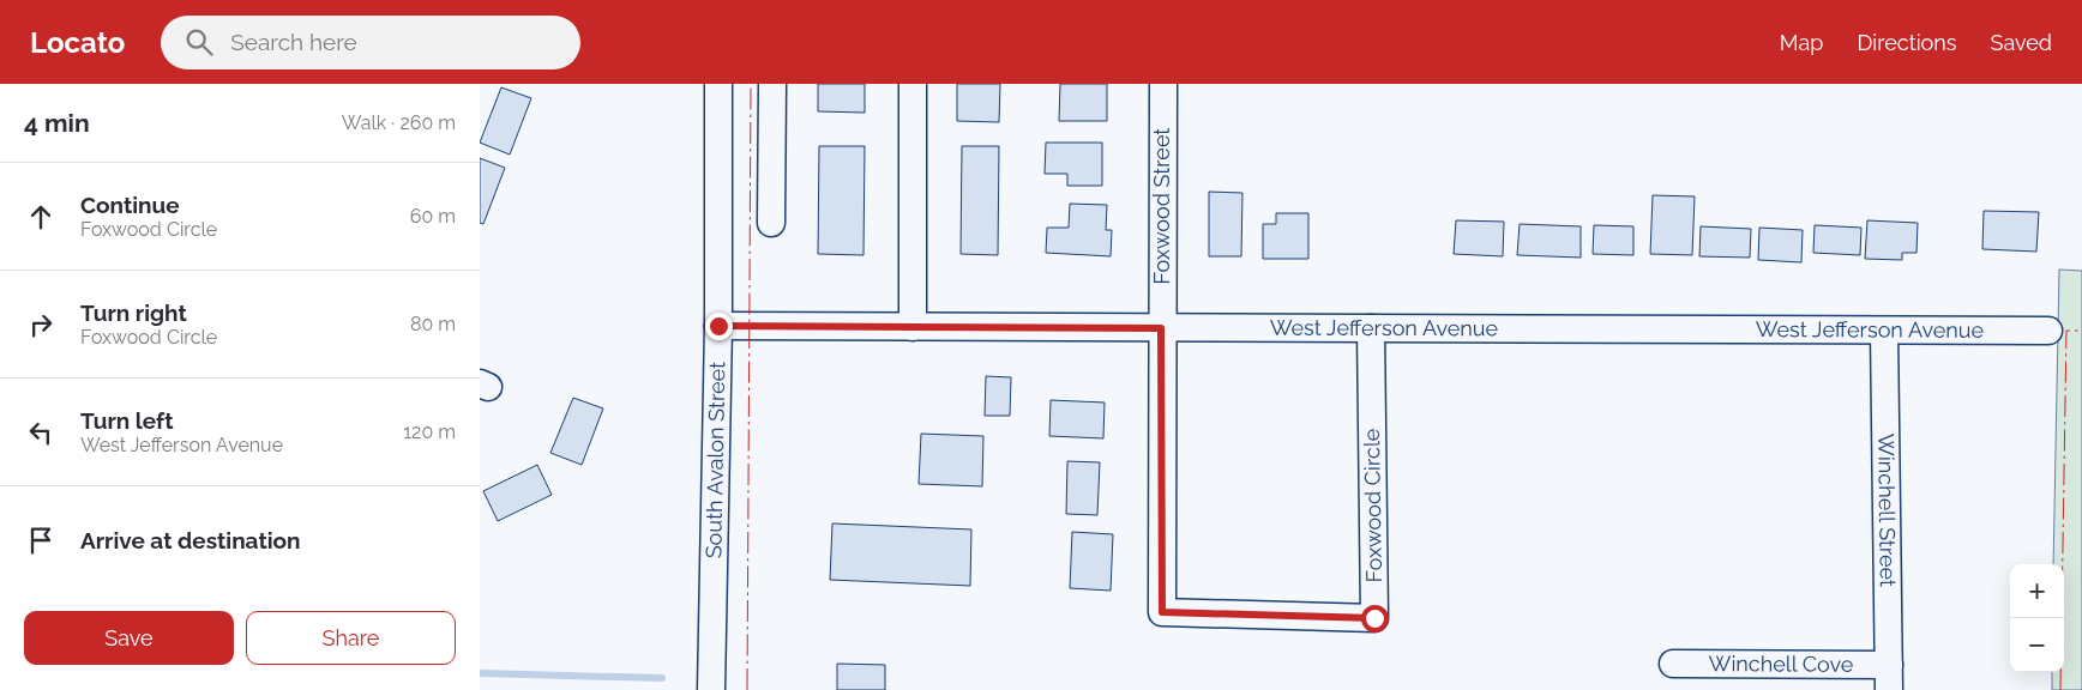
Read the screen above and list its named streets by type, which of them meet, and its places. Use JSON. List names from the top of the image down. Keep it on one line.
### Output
{"streets":{"street":["Foxwood Street","West Jefferson Avenue","South Avalon Street","Foxwood Circle","Winchell Street","Winchell Cove"]},"crossings":[["Foxwood Street","West Jefferson Avenue"],["Foxwood Street","Foxwood Circle"],["West Jefferson Avenue","South Avalon Street"],["West Jefferson Avenue","Foxwood Circle"],["West Jefferson Avenue","Winchell Street"],["Winchell Street","Winchell Cove"]],"page":{"header":"Locato","search":"Search here","nav":["Map","Directions","Saved"],"heading":["4 min","Walk · 260 m"],"list":[["Continue","Foxwood Circle","60 m"],["Turn right","Foxwood Circle","80 m"],["Turn left","West Jefferson Avenue","120 m"],"Arrive at destination"],"map_buttons":["+","−"],"buttons":["Save","Share"]}}
